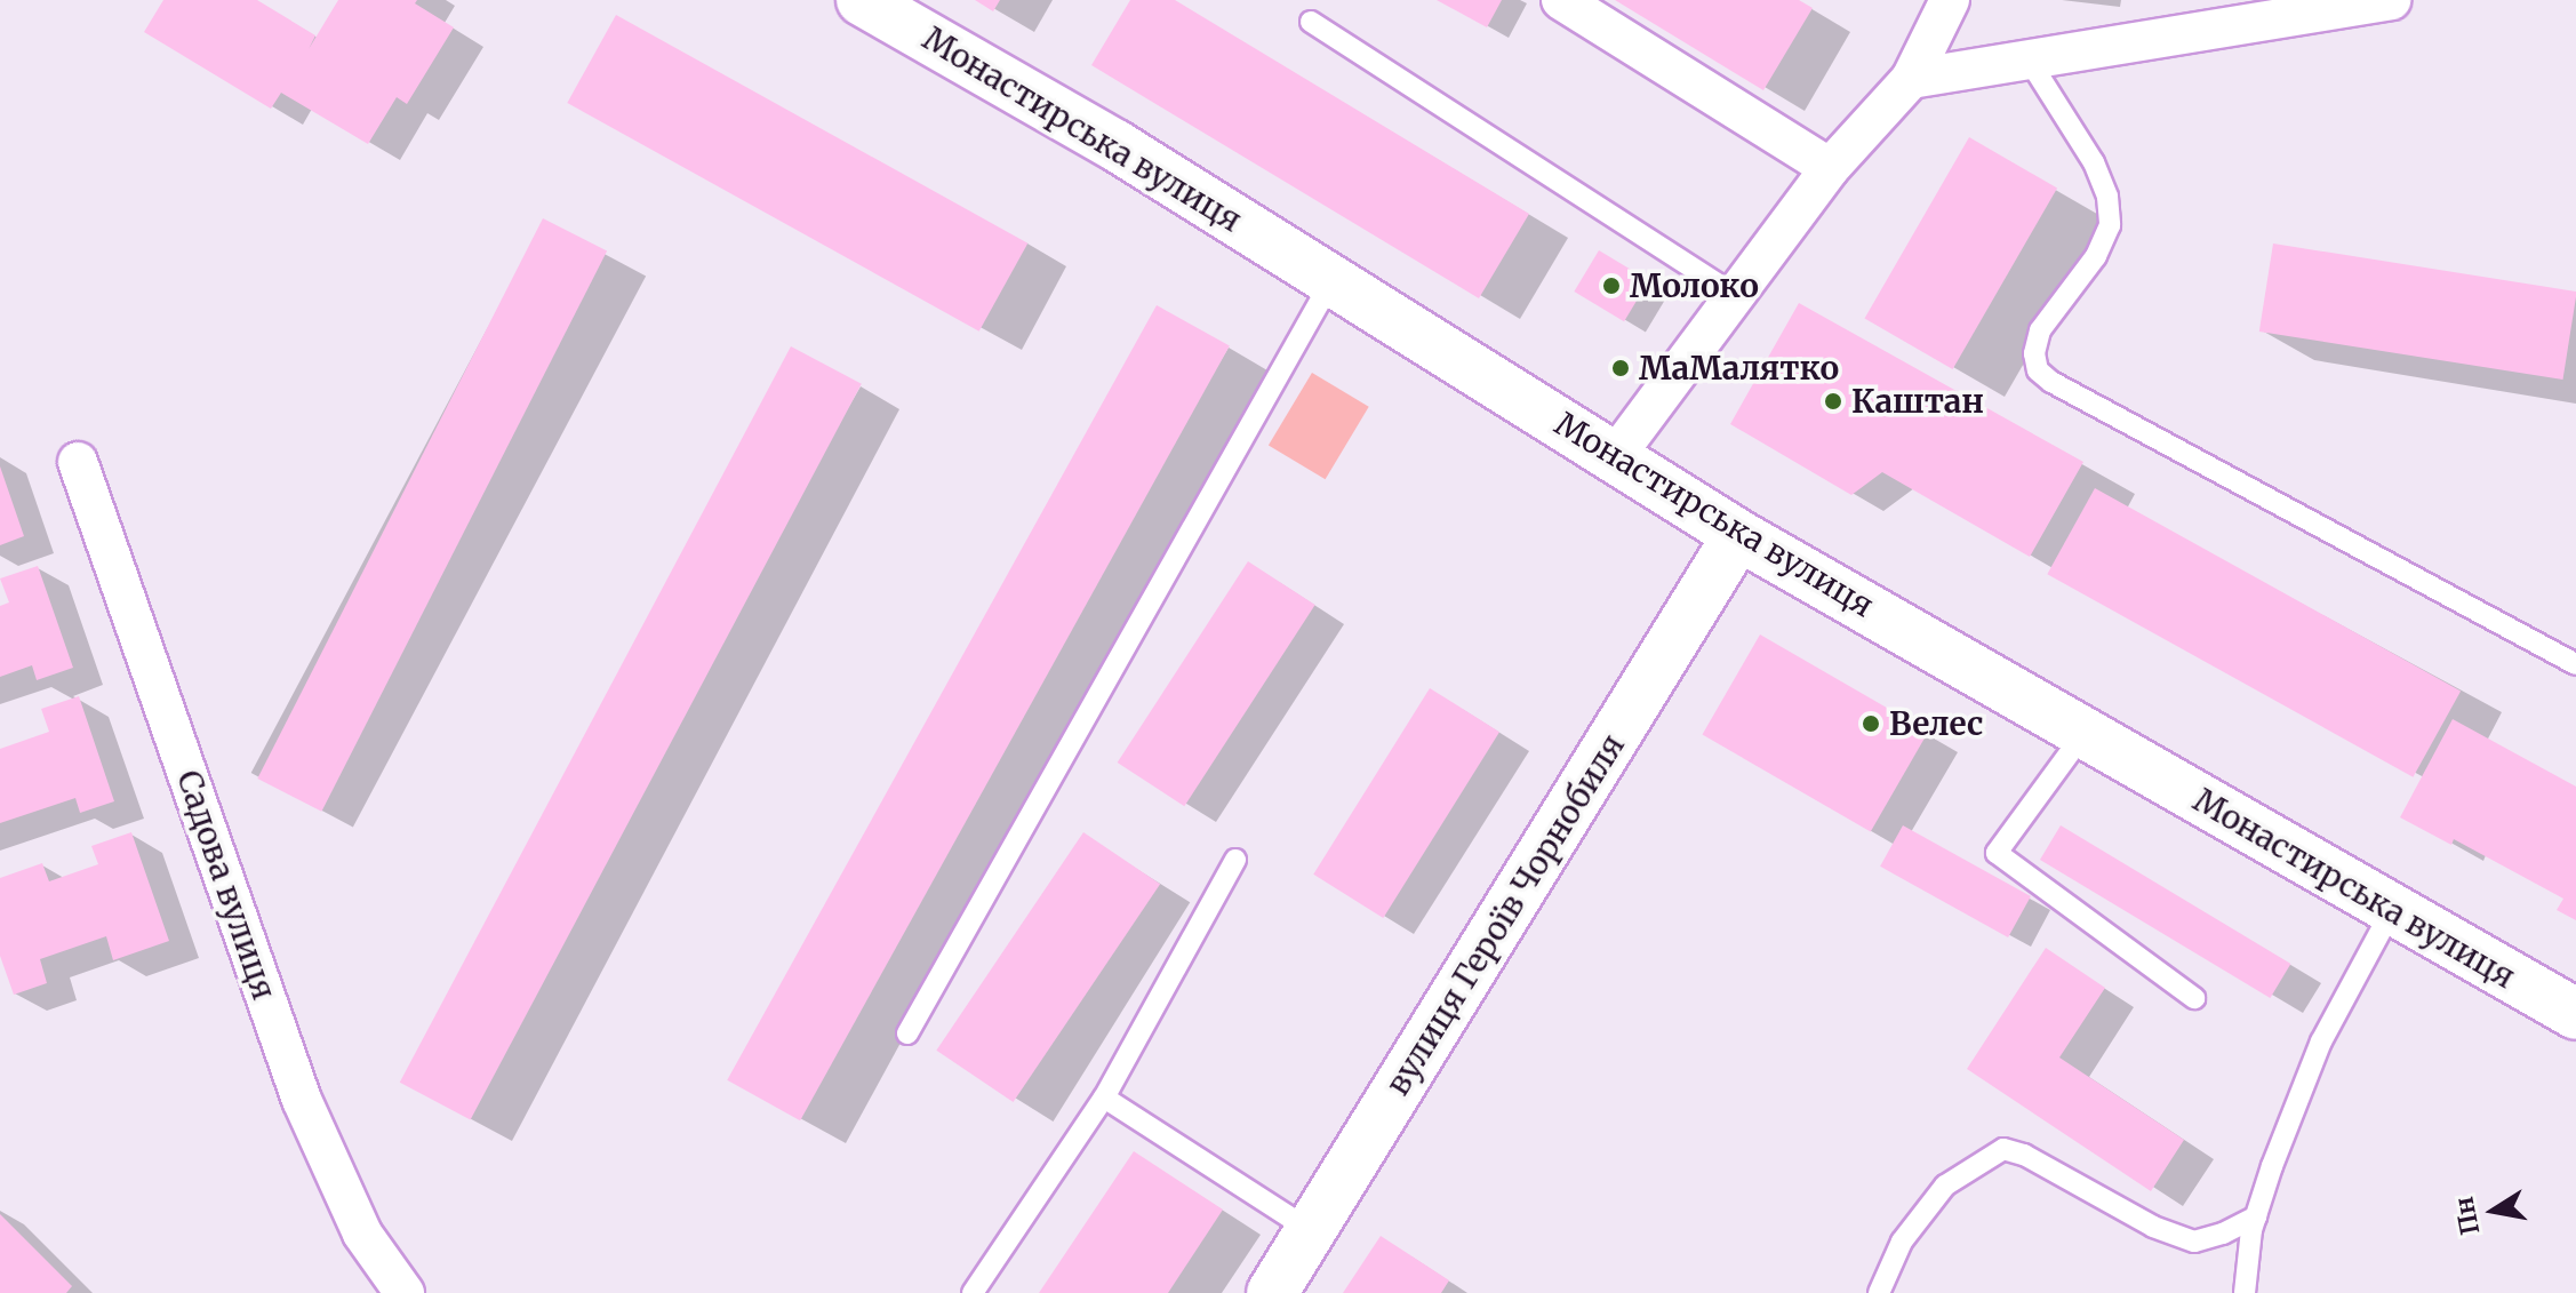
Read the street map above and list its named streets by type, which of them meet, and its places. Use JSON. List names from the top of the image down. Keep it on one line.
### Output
{"streets":{"main road":["Монастирська вулиця","вулиця Героїв Чорнобиля"],"street":["Садова вулиця"]},"crossings":[["Монастирська вулиця","вулиця Героїв Чорнобиля"]],"places":["Молоко","МаМалятко","Каштан","Велес"],"north":"left"}
